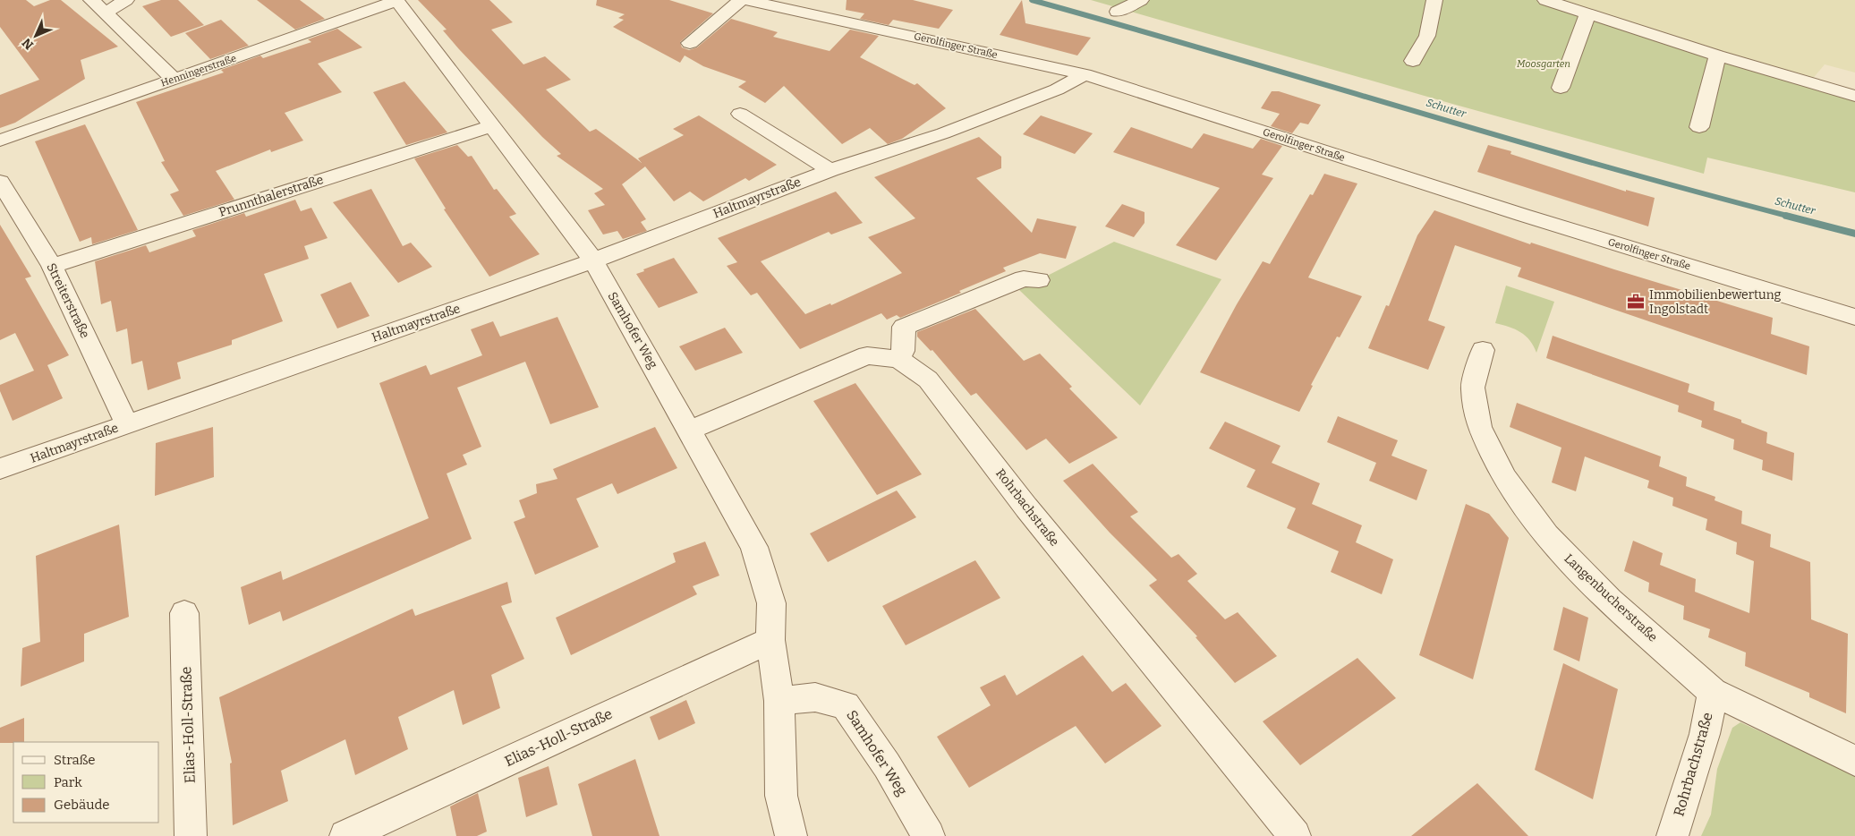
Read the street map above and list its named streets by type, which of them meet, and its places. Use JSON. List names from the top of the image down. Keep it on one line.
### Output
{"streets":{"street":["Gerolfinger Straße","Henningerstraße","Prunnthalerstraße","Haltmayrstraße","Streiterstraße","Samhofer Weg","Rohrbachstraße","Langenbucherstraße","Elias-Holl-Straße"]},"crossings":[["Gerolfinger Straße","Haltmayrstraße"],["Henningerstraße","Samhofer Weg"],["Prunnthalerstraße","Streiterstraße"],["Prunnthalerstraße","Samhofer Weg"],["Haltmayrstraße","Streiterstraße"],["Haltmayrstraße","Samhofer Weg"],["Samhofer Weg","Rohrbachstraße"],["Samhofer Weg","Elias-Holl-Straße"],["Rohrbachstraße","Langenbucherstraße"]],"water":["Schutter"],"parks":["Moosgarten"],"places":{"office":["Immobilienbewertung Ingolstadt"]},"legend":["Straße","Park","Gebäude"],"north":"bottom left"}
